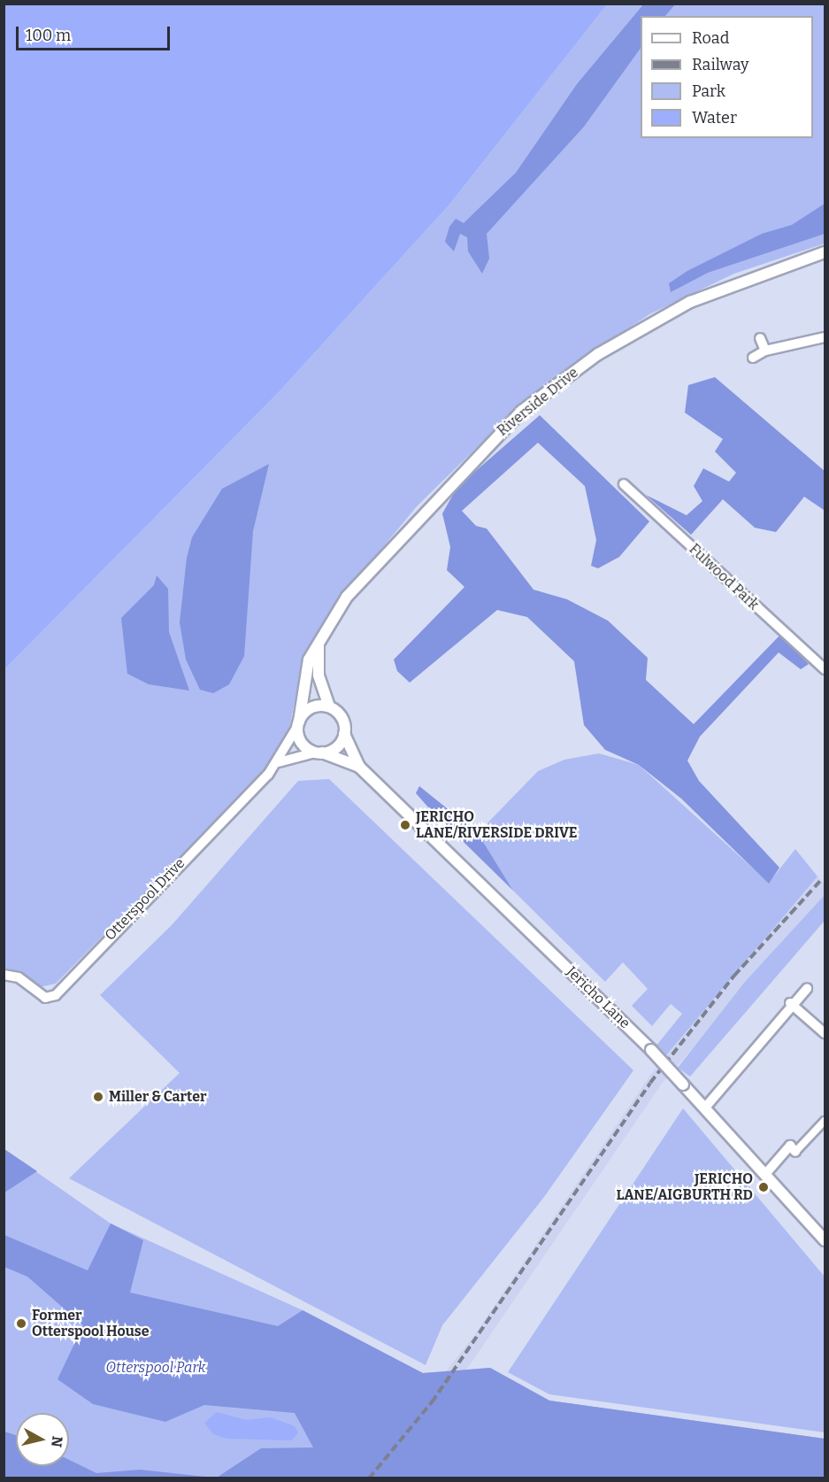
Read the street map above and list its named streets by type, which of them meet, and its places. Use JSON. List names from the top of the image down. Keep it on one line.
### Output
{"streets":{"street":["Riverside Drive","Fulwood Park","Otterspool Drive","Jericho Lane"]},"crossings":[["Riverside Drive","Otterspool Drive"],["Riverside Drive","Jericho Lane"],["Otterspool Drive","Jericho Lane"]],"parks":["Otterspool Park"],"places":["JERICHO LANE/RIVERSIDE DRIVE","Miller & Carter","JERICHO LANE/AIGBURTH RD","Former Otterspool House"],"legend":["Road","Railway","Park","Water"],"scale_bar":"100 m","north":"right"}
